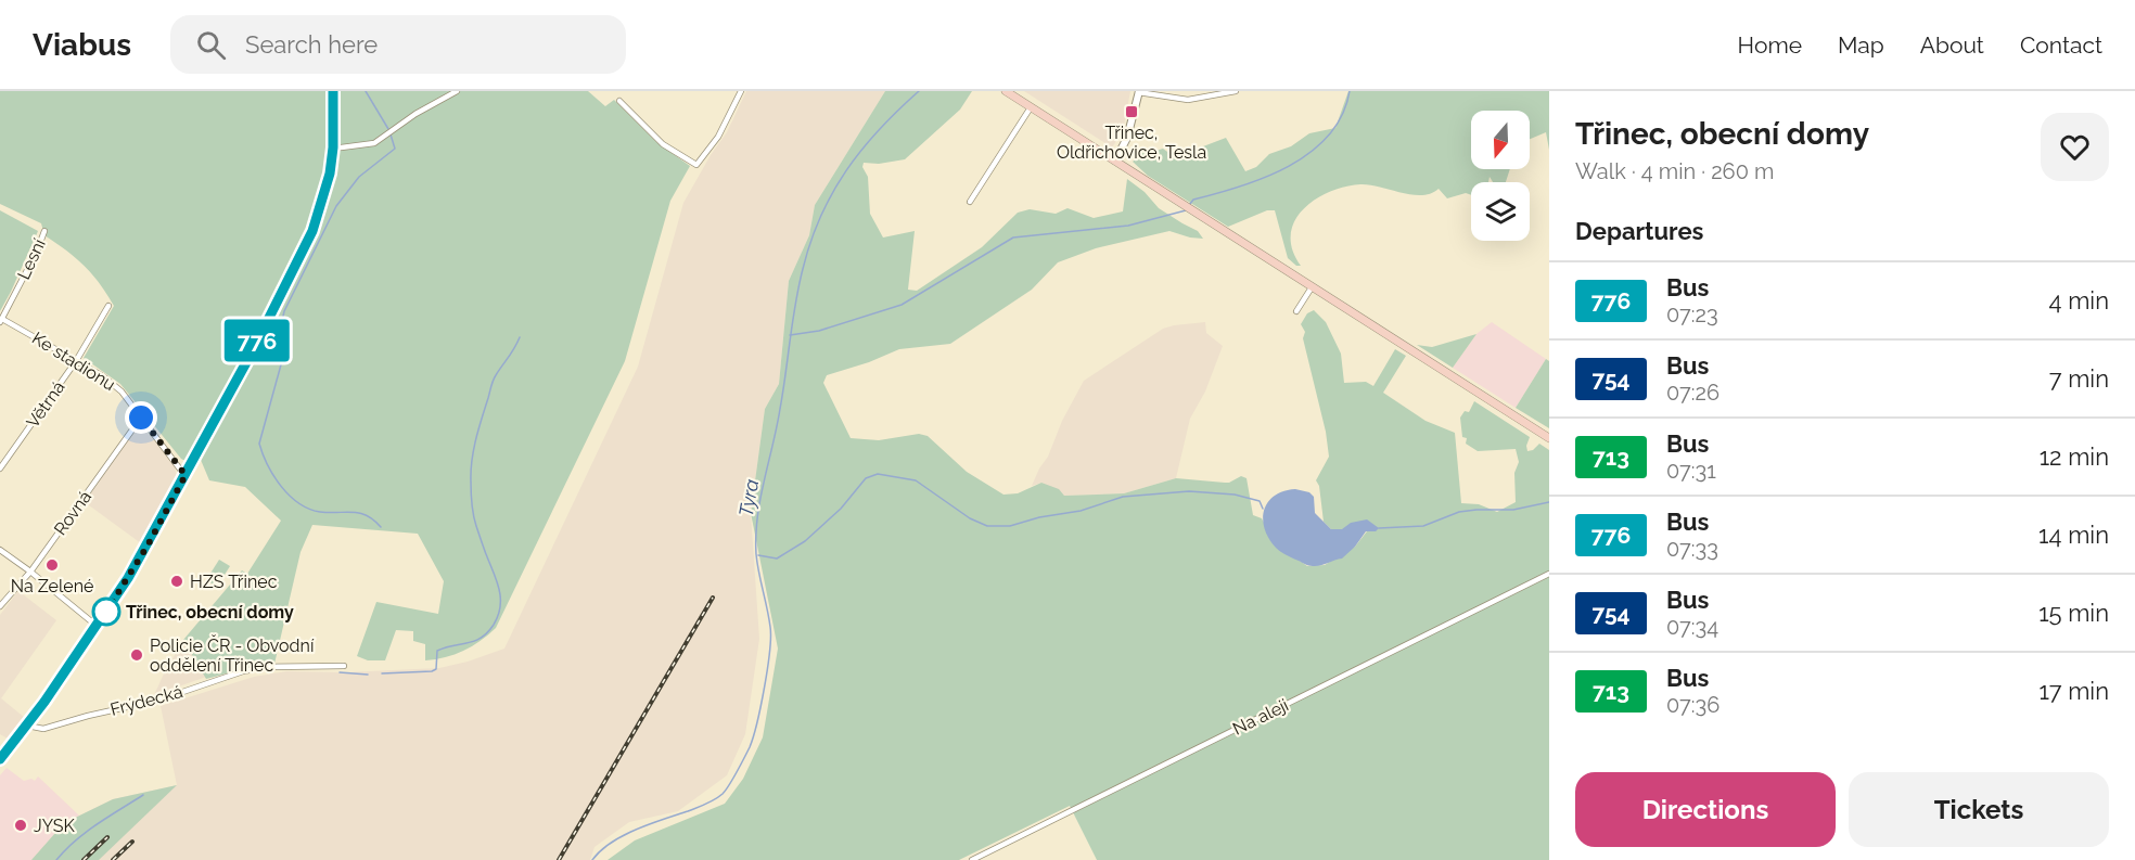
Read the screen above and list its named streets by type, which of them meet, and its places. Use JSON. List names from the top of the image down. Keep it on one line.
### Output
{"streets":{"street":["Lesní","Ke stadionu","Větrná","Rovná","Frýdecká","Na aleji"]},"crossings":[["Lesní","Ke stadionu"],["Ke stadionu","Větrná"],["Ke stadionu","Rovná"]],"water":["Tyra"],"places":{"transit":["Třinec, Oldřichovice, Tesla"],"other":["Na Zelené","HZS Třinec","Třinec, obecní domy","Policie ČR - Obvodní oddělení Třinec","JYSK"]},"lines":["bus line 776"],"north":"bottom","page":{"header":"Viabus","search":"Search here","nav":["Home","Map","About","Contact"],"on_map":"776","heading":[["Třinec, obecní domy","Walk · 4 min · 260 m"],"Departures"],"list":[{"mark":"776","name":"Bus","note":"07:23","value":"4 min"},{"mark":"754","name":"Bus","note":"07:26","value":"7 min"},{"mark":"713","name":"Bus","note":"07:31","value":"12 min"},{"mark":"776","name":"Bus","note":"07:33","value":"14 min"},{"mark":"754","name":"Bus","note":"07:34","value":"15 min"},{"mark":"713","name":"Bus","note":"07:36","value":"17 min"}],"buttons":["Directions","Tickets"]}}
